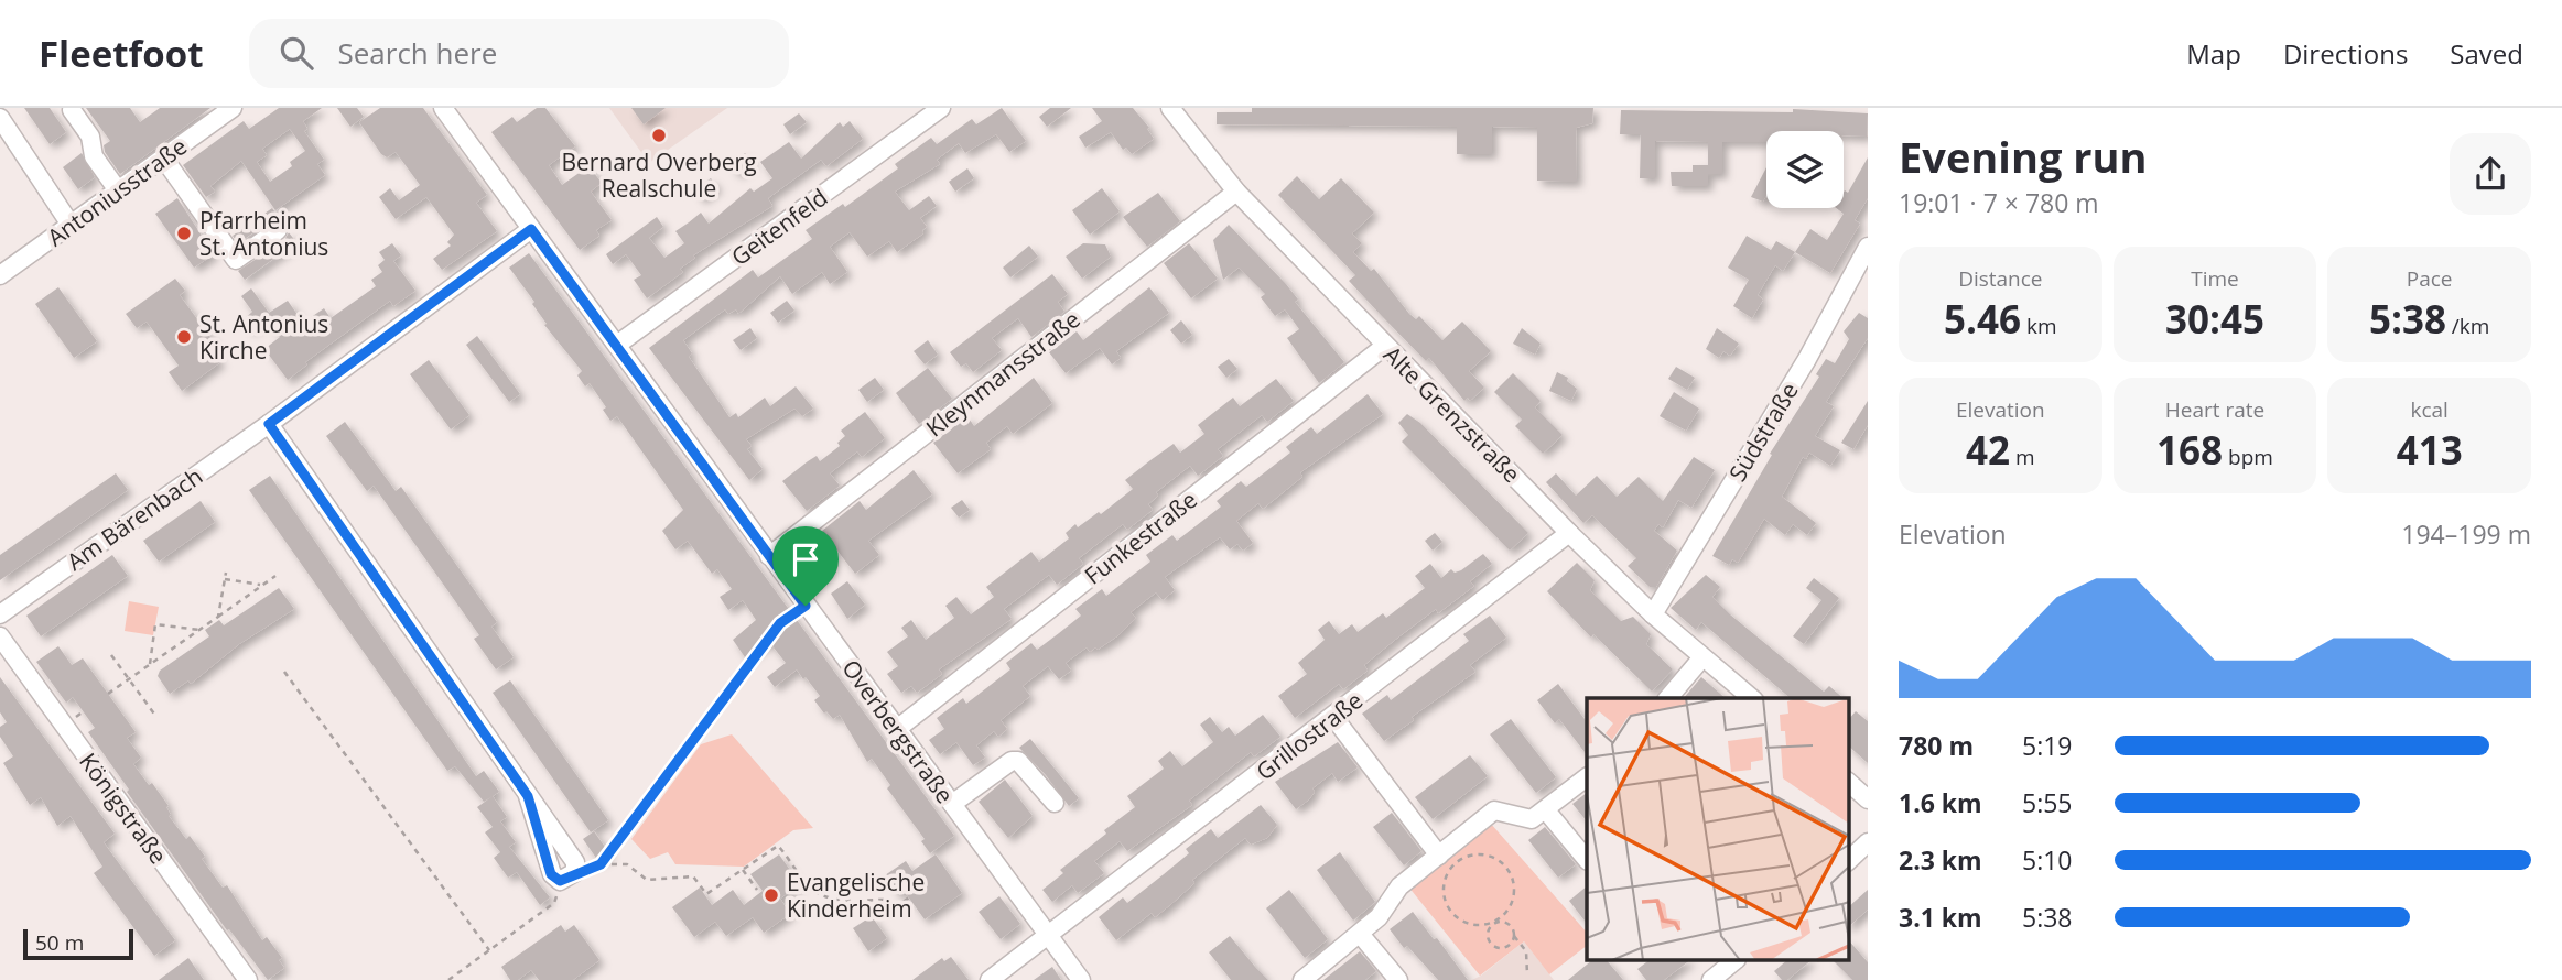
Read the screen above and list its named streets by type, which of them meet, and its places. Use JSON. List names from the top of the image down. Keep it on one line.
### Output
{"streets":{"street":["Antoniusstraße","Geitenfeld","Kleynmansstraße","Alte Grenzstraße","Südstraße","Am Bärenbach","Funkestraße","Overbergstraße","Grillostraße","Königstraße"]},"crossings":[["Geitenfeld","Overbergstraße"],["Kleynmansstraße","Alte Grenzstraße"],["Kleynmansstraße","Overbergstraße"],["Alte Grenzstraße","Südstraße"],["Alte Grenzstraße","Funkestraße"],["Alte Grenzstraße","Grillostraße"],["Am Bärenbach","Overbergstraße"],["Funkestraße","Overbergstraße"],["Overbergstraße","Grillostraße"]],"places":["Bernard Overberg Realschule","Pfarrheim St. Antonius","St. Antonius Kirche","Evangelische Kinderheim"],"scale_bar":"50 m","page":{"header":"Fleetfoot","search":"Search here","nav":["Map","Directions","Saved"],"heading":["Evening run","19:01 · 7 × 780 m"],"stats":[["Distance","5.46 km"],["Time","30:45"],["Pace","5:38 /km"],["Elevation","42 m"],["Heart rate","168 bpm"],["kcal","413"]],"chart":["Elevation","194–199 m"],"list":[{"name":"780 m","note":"5:19"},{"name":"1.6 km","note":"5:55"},{"name":"2.3 km","note":"5:10"},{"name":"3.1 km","note":"5:38"}],"scale":"50 m"}}
